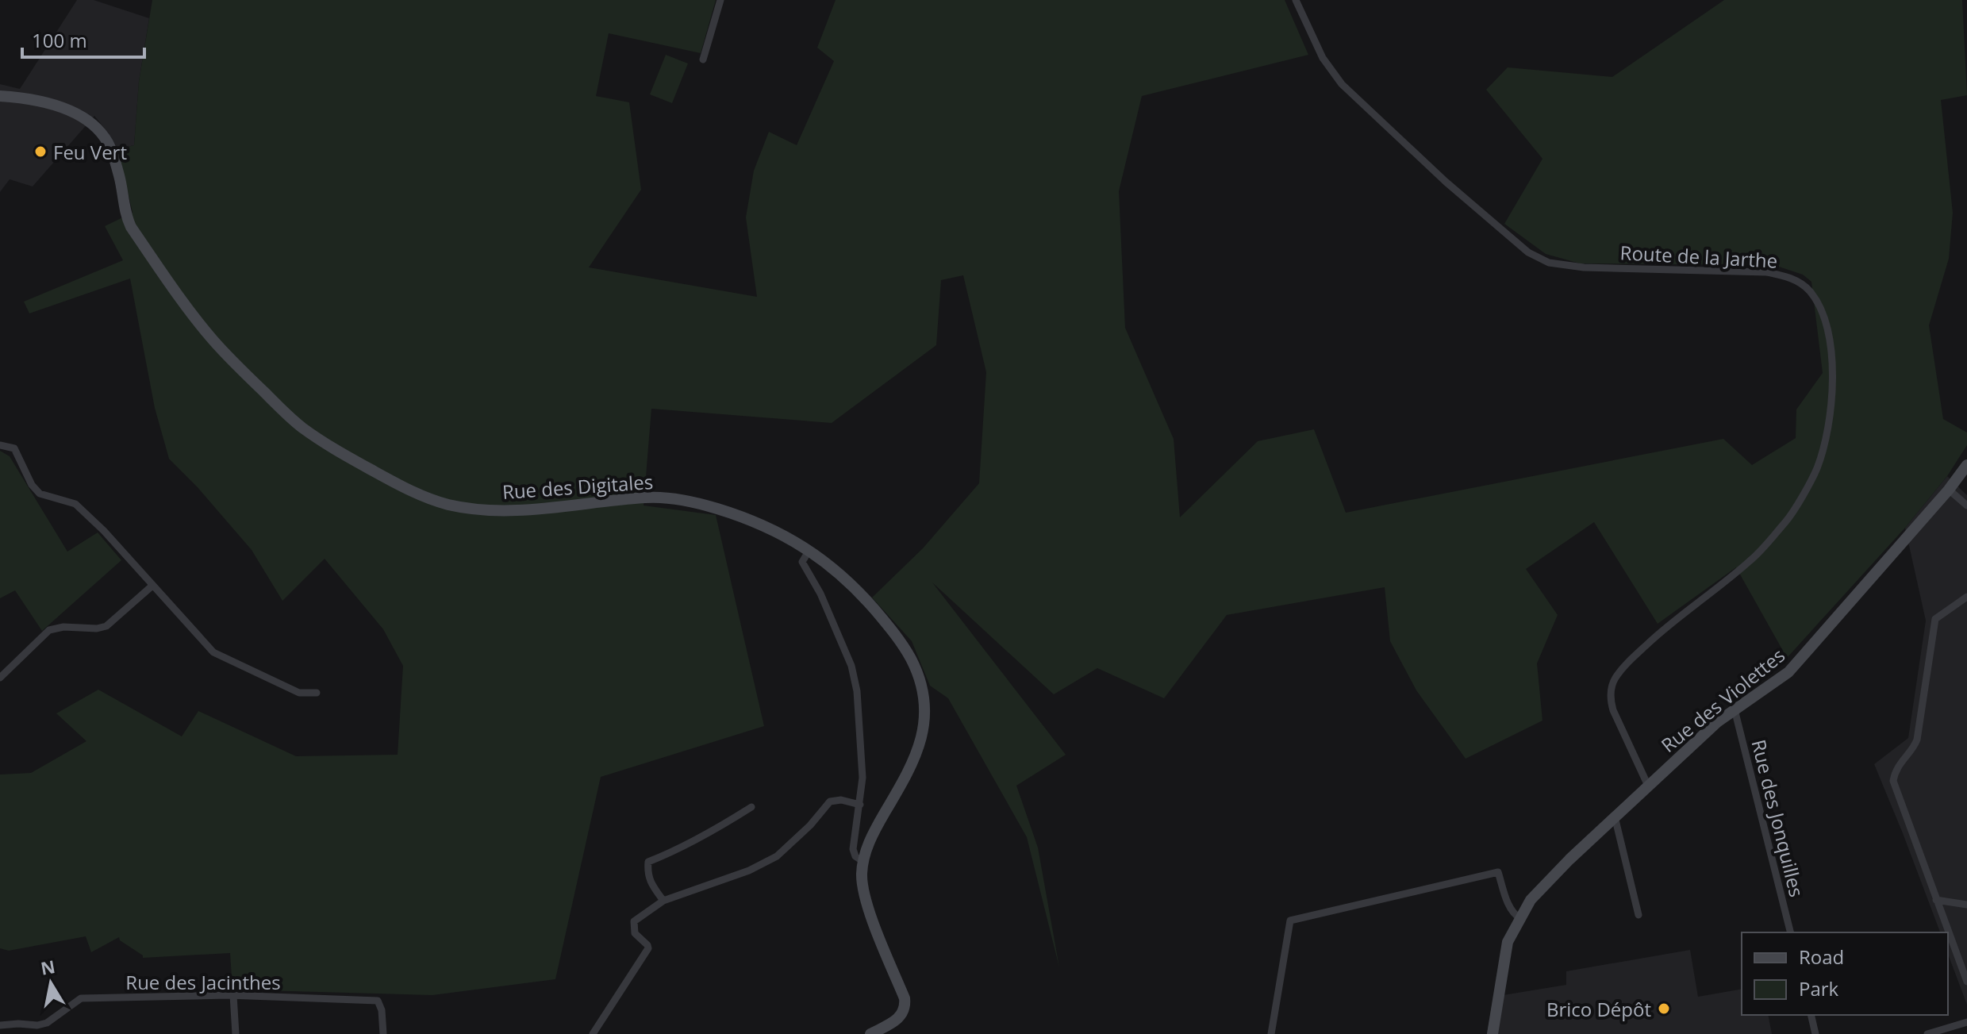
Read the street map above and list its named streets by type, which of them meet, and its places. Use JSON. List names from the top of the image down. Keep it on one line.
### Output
{"streets":{"street":["Route de la Jarthe","Rue des Digitales","Rue des Violettes","Rue des Jonquilles","Rue des Jacinthes"]},"crossings":[["Route de la Jarthe","Rue des Violettes"],["Rue des Violettes","Rue des Jonquilles"]],"places":["Feu Vert","Brico Dépôt"],"legend":["Road","Park"],"scale_bar":"100 m","north":"top"}
